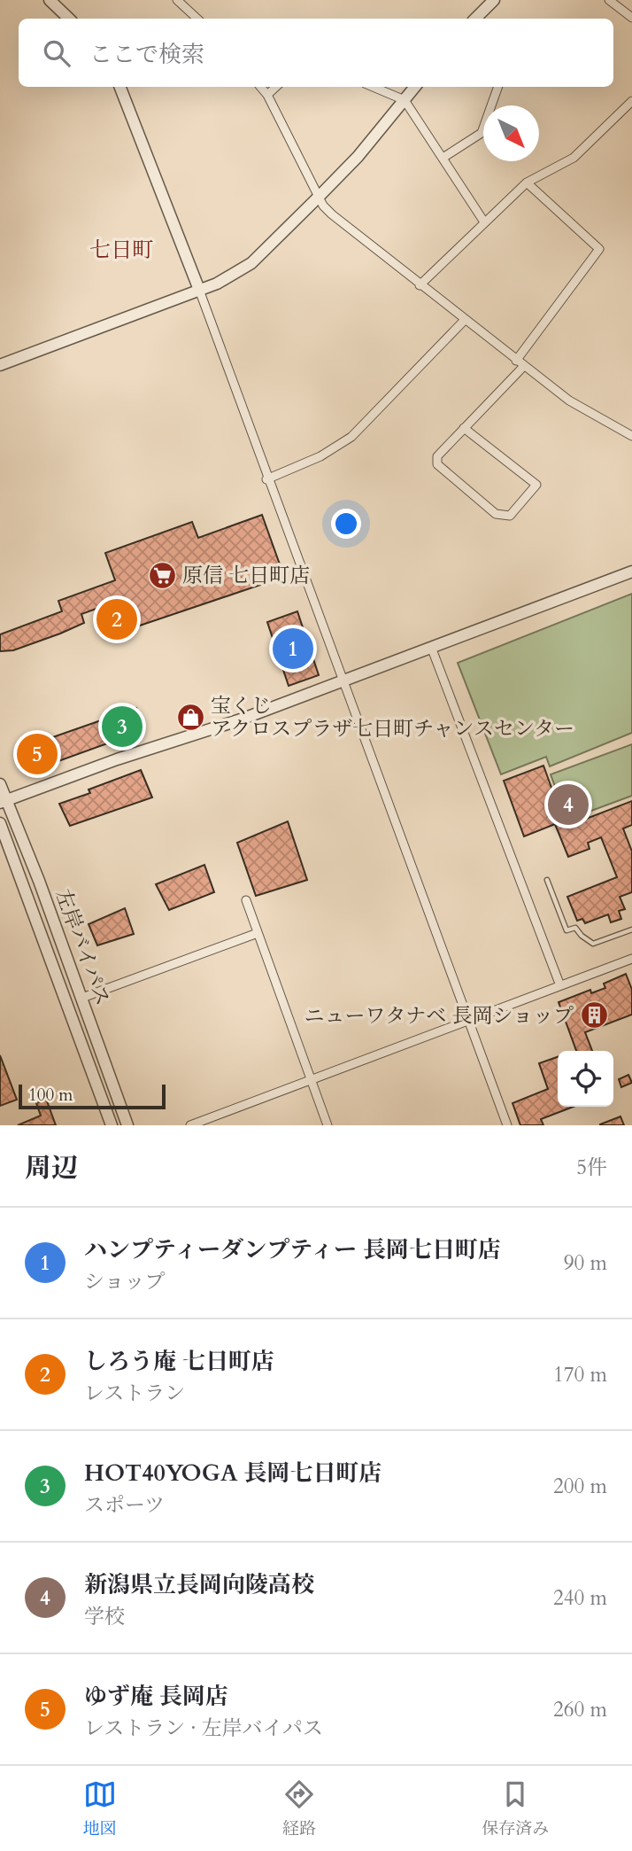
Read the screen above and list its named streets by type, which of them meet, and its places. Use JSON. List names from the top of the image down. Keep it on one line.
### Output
{"streets":{"street":["左岸バイパス"]},"districts":["七日町"],"places":{"supermarket":["原信 七日町店"],"shop":["宝くじ アクロスプラザ七日町チャンスセンター"],"building":["ニューワタナベ 長岡ショップ"]},"scale_bar":"100 m","north":"bottom right","page":{"search":"ここで検索","pins":["2","1","3","5","4"],"scale":"100 m","heading":["周辺","5件"],"list":[{"mark":"1","name":"ハンプティーダンプティー 長岡七日町店","note":"ショップ","value":"90 m"},{"mark":"2","name":"しろう庵 七日町店","note":"レストラン","value":"170 m"},{"mark":"3","name":"HOT40YOGA 長岡七日町店","note":"スポーツ","value":"200 m"},{"mark":"4","name":"新潟県立長岡向陵高校","note":"学校","value":"240 m"},{"mark":"5","name":"ゆず庵 長岡店","note":"レストラン · 左岸バイパス","value":"260 m"}],"nav":["地図","経路","保存済み"]}}
